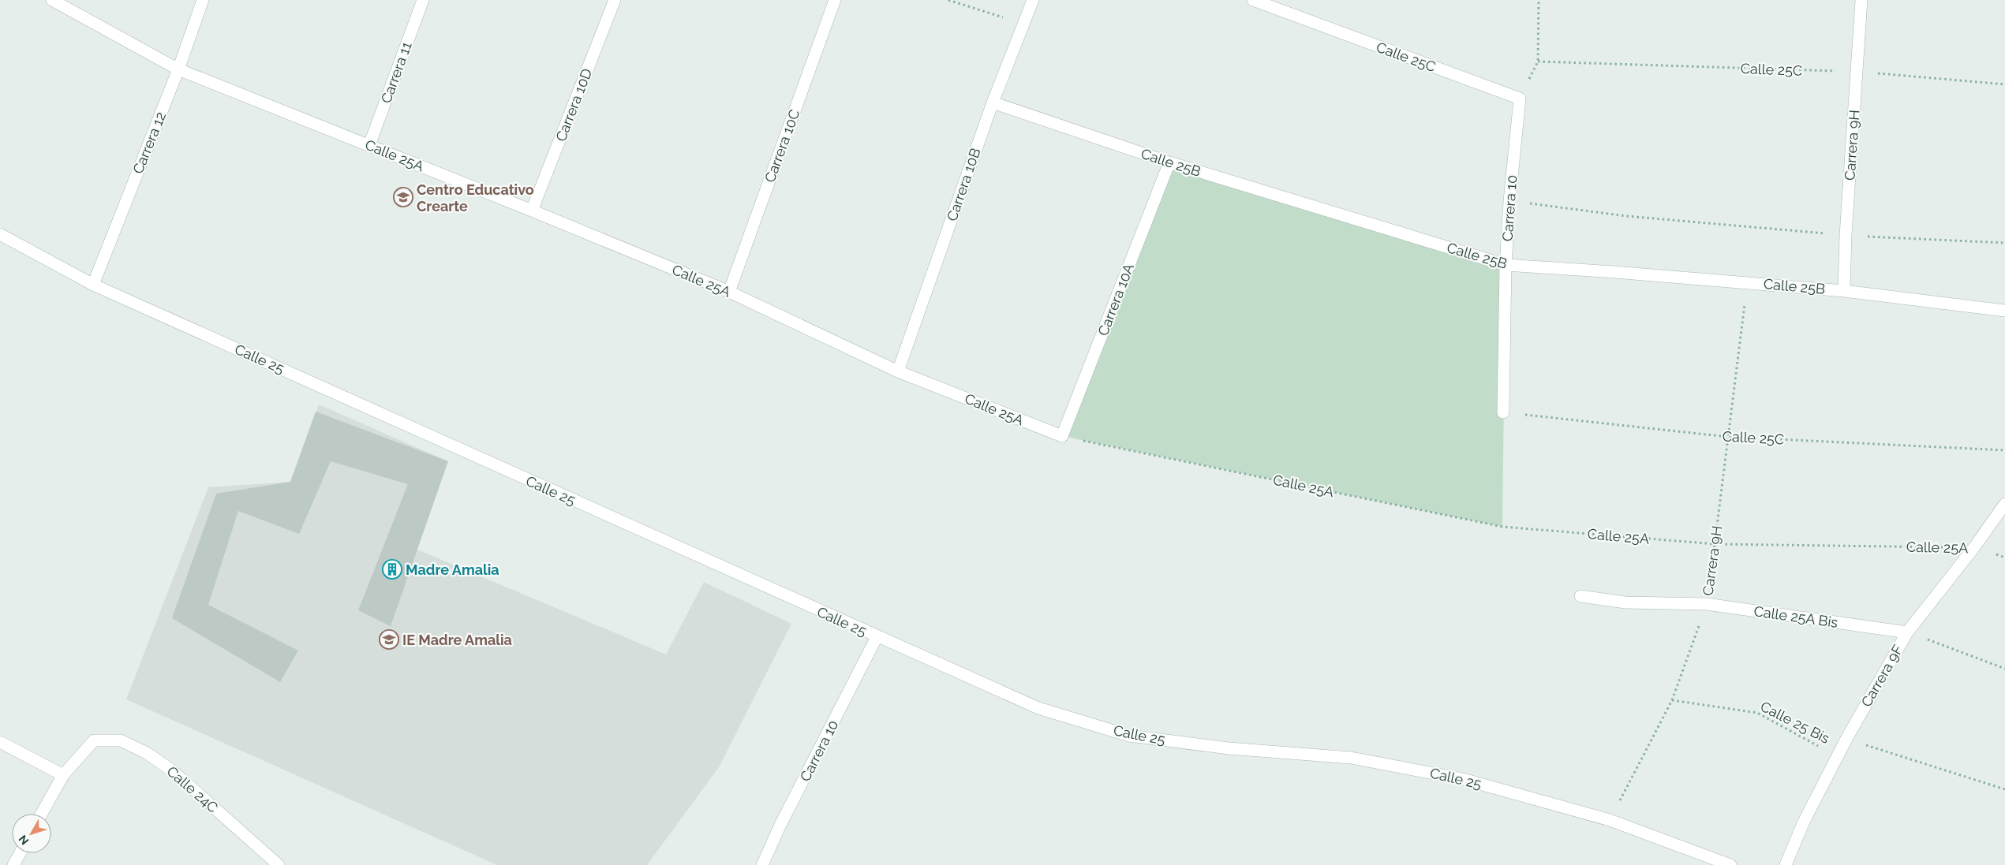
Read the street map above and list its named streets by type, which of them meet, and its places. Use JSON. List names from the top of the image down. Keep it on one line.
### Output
{"streets":{"street":["Calle 25C","Carrera 11","Carrera 10D","Carrera 12","Carrera 9H","Carrera 10C","Calle 25A","Calle 25B","Carrera 10B","Carrera 10","Carrera 10A","Calle 25","Calle 25A Bis","Carrera 9F","Calle 24C"],"path":["Calle 25 Bis"]},"crossings":[["Calle 25C","Carrera 9H"],["Calle 25C","Carrera 10"],["Carrera 11","Calle 25A"],["Carrera 10D","Calle 25A"],["Carrera 12","Calle 25A"],["Carrera 12","Calle 25"],["Carrera 9H","Calle 25A"],["Carrera 9H","Calle 25B"],["Carrera 9H","Calle 25"],["Carrera 9H","Calle 25A Bis"],["Carrera 9H","Calle 25 Bis"],["Carrera 10C","Calle 25A"],["Calle 25A","Carrera 10B"],["Calle 25A","Carrera 10A"],["Calle 25A","Carrera 9F"],["Calle 25B","Carrera 10B"],["Calle 25B","Carrera 10"],["Calle 25B","Carrera 10A"],["Carrera 10","Calle 25"],["Calle 25A Bis","Carrera 9F"],["Carrera 9F","Calle 25 Bis"]],"places":{"school or university":["Centro Educativo Crearte","IE Madre Amalia"],"building":["Madre Amalia"]},"north":"bottom left"}
